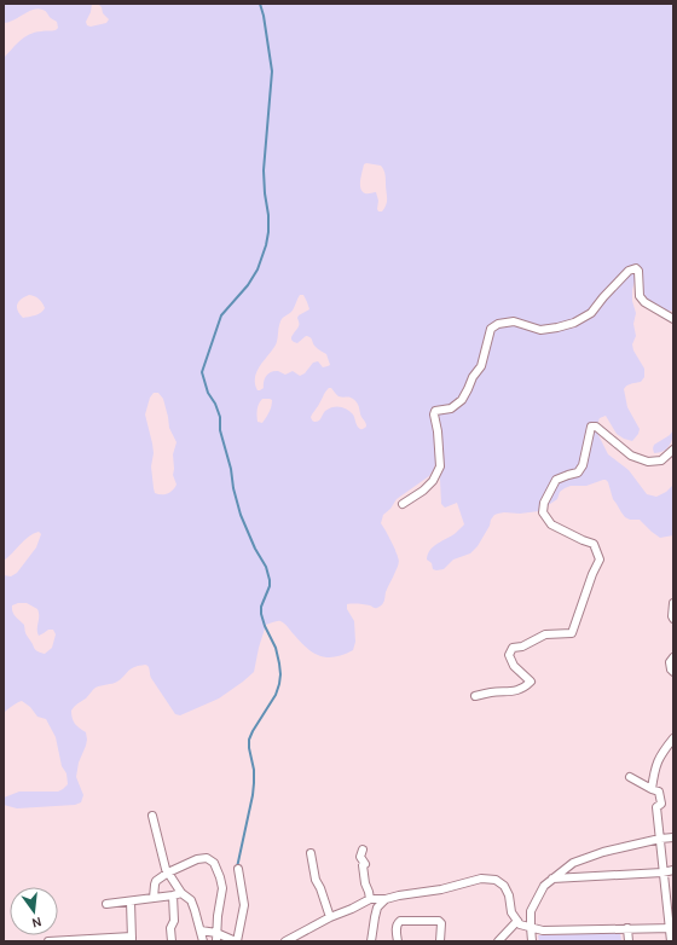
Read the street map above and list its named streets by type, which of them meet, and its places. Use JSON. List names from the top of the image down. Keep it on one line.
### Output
{"north":"bottom"}
